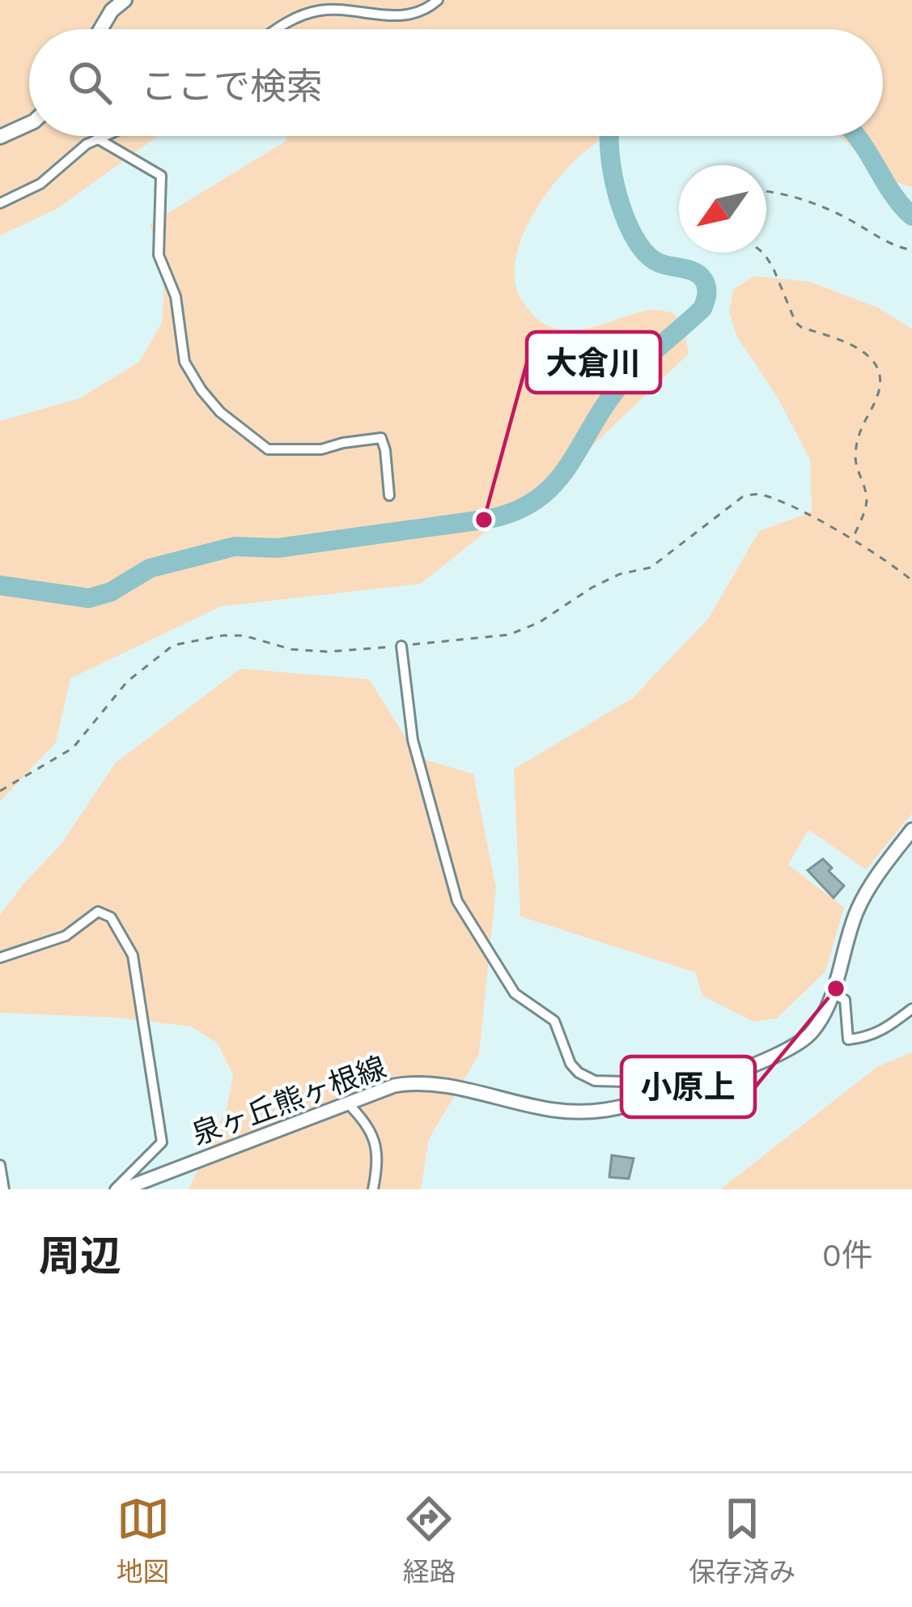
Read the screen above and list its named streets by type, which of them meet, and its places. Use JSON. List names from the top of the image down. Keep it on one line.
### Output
{"streets":{"main road":["泉ヶ丘熊ヶ根線"]},"places":["大倉川","小原上"],"north":"bottom left","page":{"search":"ここで検索","heading":["周辺","0件"],"nav":["地図","経路","保存済み"]}}
